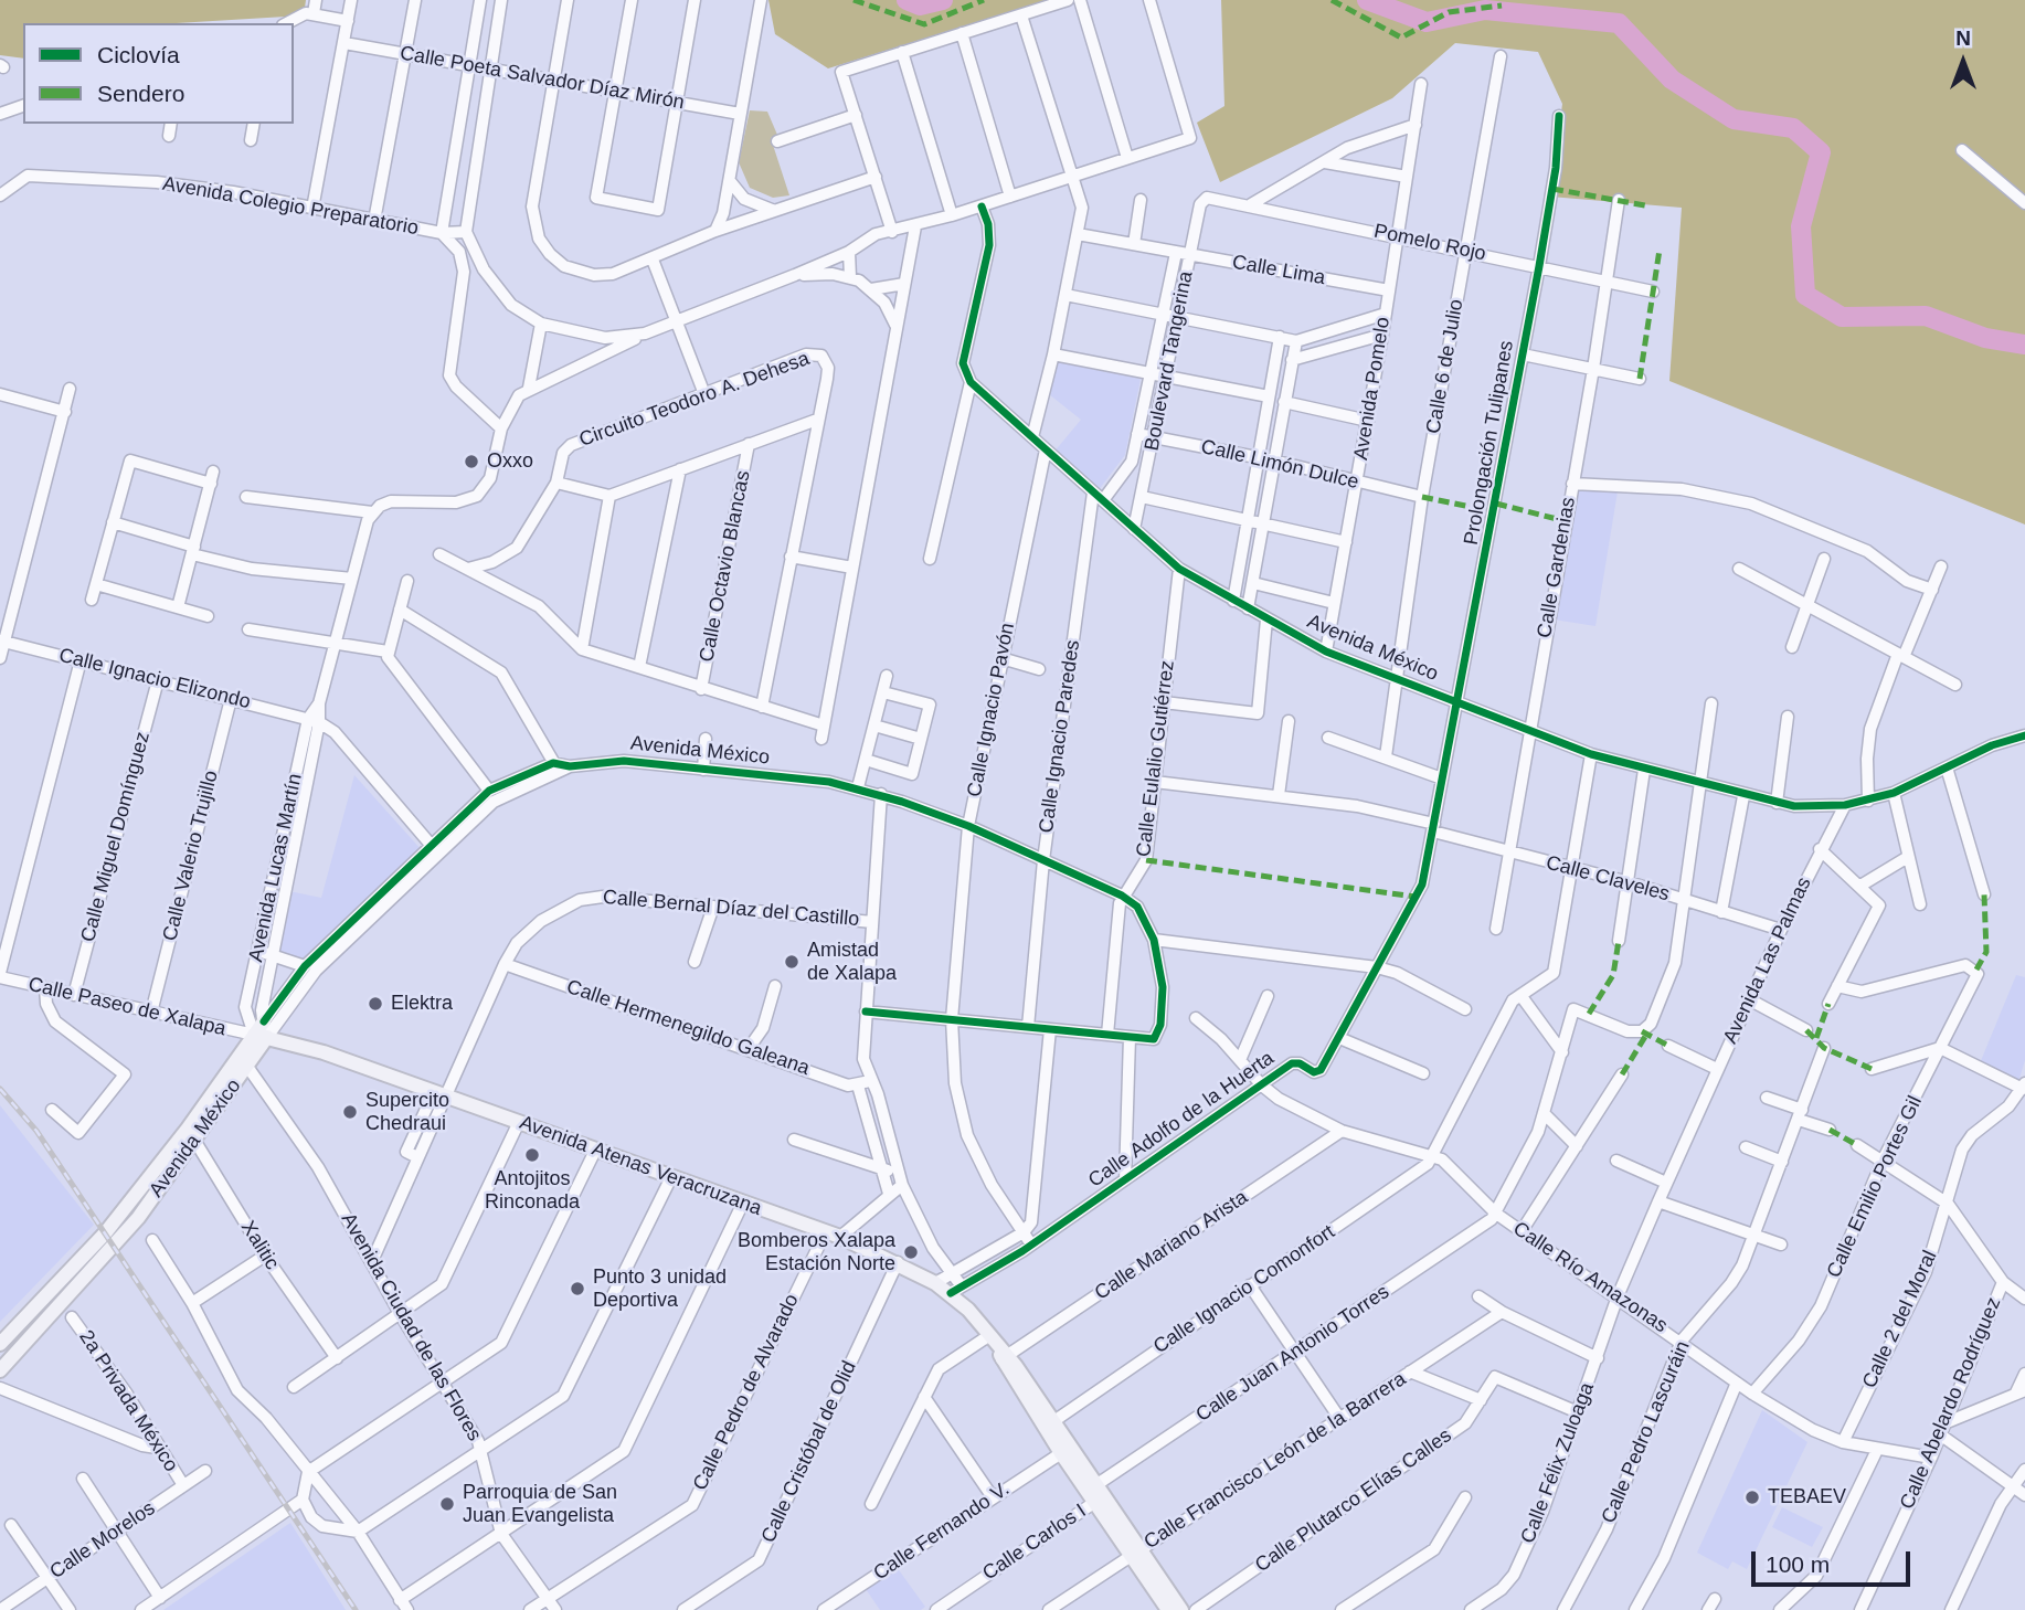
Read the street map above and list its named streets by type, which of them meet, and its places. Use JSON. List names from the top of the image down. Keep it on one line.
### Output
{"streets":{"main road":["Avenida México","Avenida Atenas Veracruzana"],"street":["Calle Poeta Salvador Díaz Mirón","Avenida Colegio Preparatorio","Pomelo Rojo","Calle Lima","Boulevard Tangerina","Calle 6 de Julio","Avenida Pomelo","Circuito Teodoro A. Dehesa","Prolongación Tulipanes","Calle Limón Dulce","Calle Octavio Blancas","Calle Gardenias","Calle Ignacio Elizondo","Calle Ignacio Pavón","Calle Ignacio Paredes","Calle Eulalio Gutiérrez","Calle Miguel Domínguez","Calle Valerio Trujillo","Avenida Lucas Martín","Calle Claveles","Calle Bernal Díaz del Castillo","Avenida Las Palmas","Calle Paseo de Xalapa","Calle Hermenegildo Galeana","Calle Adolfo de la Huerta","Calle Emilio Portes Gil","Xalitic","Calle Mariano Arista","Calle Río Amazonas","Calle Ignacio Comonfort","Calle 2 del Moral","Avenida Ciudad de las Flores","Calle Juan Antonio Torres","Calle Pedro de Alvarado","2a Privada México","Calle Abelardo Rodríguez","Calle Pedro Lascuráin","Calle Cristóbal de Olid","Calle Francisco León de la Barrera","Calle Félix Zuloaga","Calle Plutarco Elías Calles","Calle Fernando V.","Calle Morelos","Calle Carlos I"]},"crossings":[["Pomelo Rojo","Boulevard Tangerina"],["Pomelo Rojo","Calle 6 de Julio"],["Pomelo Rojo","Avenida Pomelo"],["Pomelo Rojo","Prolongación Tulipanes"],["Pomelo Rojo","Calle Gardenias"],["Calle Lima","Boulevard Tangerina"],["Calle Lima","Avenida Pomelo"],["Boulevard Tangerina","Calle Limón Dulce"],["Boulevard Tangerina","Avenida México"],["Boulevard Tangerina","Calle Ignacio Paredes"],["Calle 6 de Julio","Calle Limón Dulce"],["Calle 6 de Julio","Avenida México"],["Avenida Pomelo","Calle Limón Dulce"],["Avenida Pomelo","Avenida México"],["Prolongación Tulipanes","Avenida México"],["Prolongación Tulipanes","Calle Adolfo de la Huerta"],["Calle Gardenias","Avenida México"],["Calle Gardenias","Calle Claveles"],["Avenida México","Calle Ignacio Pavón"],["Avenida México","Calle Ignacio Paredes"],["Avenida México","Calle Eulalio Gutiérrez"],["Avenida México","Avenida Lucas Martín"],["Avenida México","Avenida Las Palmas"],["Avenida México","Calle Paseo de Xalapa"],["Avenida México","Avenida Atenas Veracruzana"],["Avenida México","Xalitic"],["Avenida México","Avenida Ciudad de las Flores"],["Calle Ignacio Elizondo","Calle Miguel Domínguez"],["Calle Ignacio Elizondo","Calle Valerio Trujillo"],["Calle Ignacio Elizondo","Avenida Lucas Martín"],["Calle Ignacio Pavón","Calle Adolfo de la Huerta"],["Calle Eulalio Gutiérrez","Calle Claveles"],["Calle Miguel Domínguez","Calle Paseo de Xalapa"],["Calle Valerio Trujillo","Calle Paseo de Xalapa"],["Avenida Lucas Martín","Calle Paseo de Xalapa"],["Avenida Lucas Martín","Avenida Atenas Veracruzana"],["Calle Claveles","Avenida Las Palmas"],["Calle Claveles","Calle Adolfo de la Huerta"],["Calle Bernal Díaz del Castillo","Calle Hermenegildo Galeana"],["Calle Bernal Díaz del Castillo","Avenida Atenas Veracruzana"],["Calle Bernal Díaz del Castillo","Avenida Ciudad de las Flores"],["Avenida Las Palmas","Calle Río Amazonas"],["Avenida Las Palmas","Calle Félix Zuloaga"],["Calle Paseo de Xalapa","Avenida Atenas Veracruzana"],["Calle Adolfo de la Huerta","Avenida Atenas Veracruzana"],["Avenida Atenas Veracruzana","Calle Mariano Arista"],["Avenida Atenas Veracruzana","Calle Ignacio Comonfort"],["Avenida Atenas Veracruzana","Calle Juan Antonio Torres"],["Avenida Atenas Veracruzana","Calle Pedro de Alvarado"],["Avenida Atenas Veracruzana","Calle Cristóbal de Olid"],["Avenida Atenas Veracruzana","Calle Francisco León de la Barrera"],["Avenida Atenas Veracruzana","Calle Fernando V."],["Avenida Atenas Veracruzana","Calle Carlos I"],["Calle Emilio Portes Gil","Calle Río Amazonas"],["Calle Río Amazonas","Calle Ignacio Comonfort"],["Calle Río Amazonas","Calle 2 del Moral"],["Calle Río Amazonas","Calle Juan Antonio Torres"],["Calle Río Amazonas","Calle Abelardo Rodríguez"],["Calle Río Amazonas","Calle Pedro Lascuráin"],["Calle Río Amazonas","Calle Félix Zuloaga"],["Avenida Ciudad de las Flores","Calle Pedro de Alvarado"],["Calle Juan Antonio Torres","Calle Carlos I"],["2a Privada México","Calle Morelos"],["Calle Félix Zuloaga","Calle Plutarco Elías Calles"]],"places":["Oxxo","Amistad de Xalapa","Elektra","Supercito Chedraui","Antojitos Rinconada","Bomberos Xalapa Estación Norte","Punto 3 unidad Deportiva","TEBAEV","Parroquia de San Juan Evangelista"],"legend":["Ciclovía","Sendero"],"scale_bar":"100 m","north":"top"}
